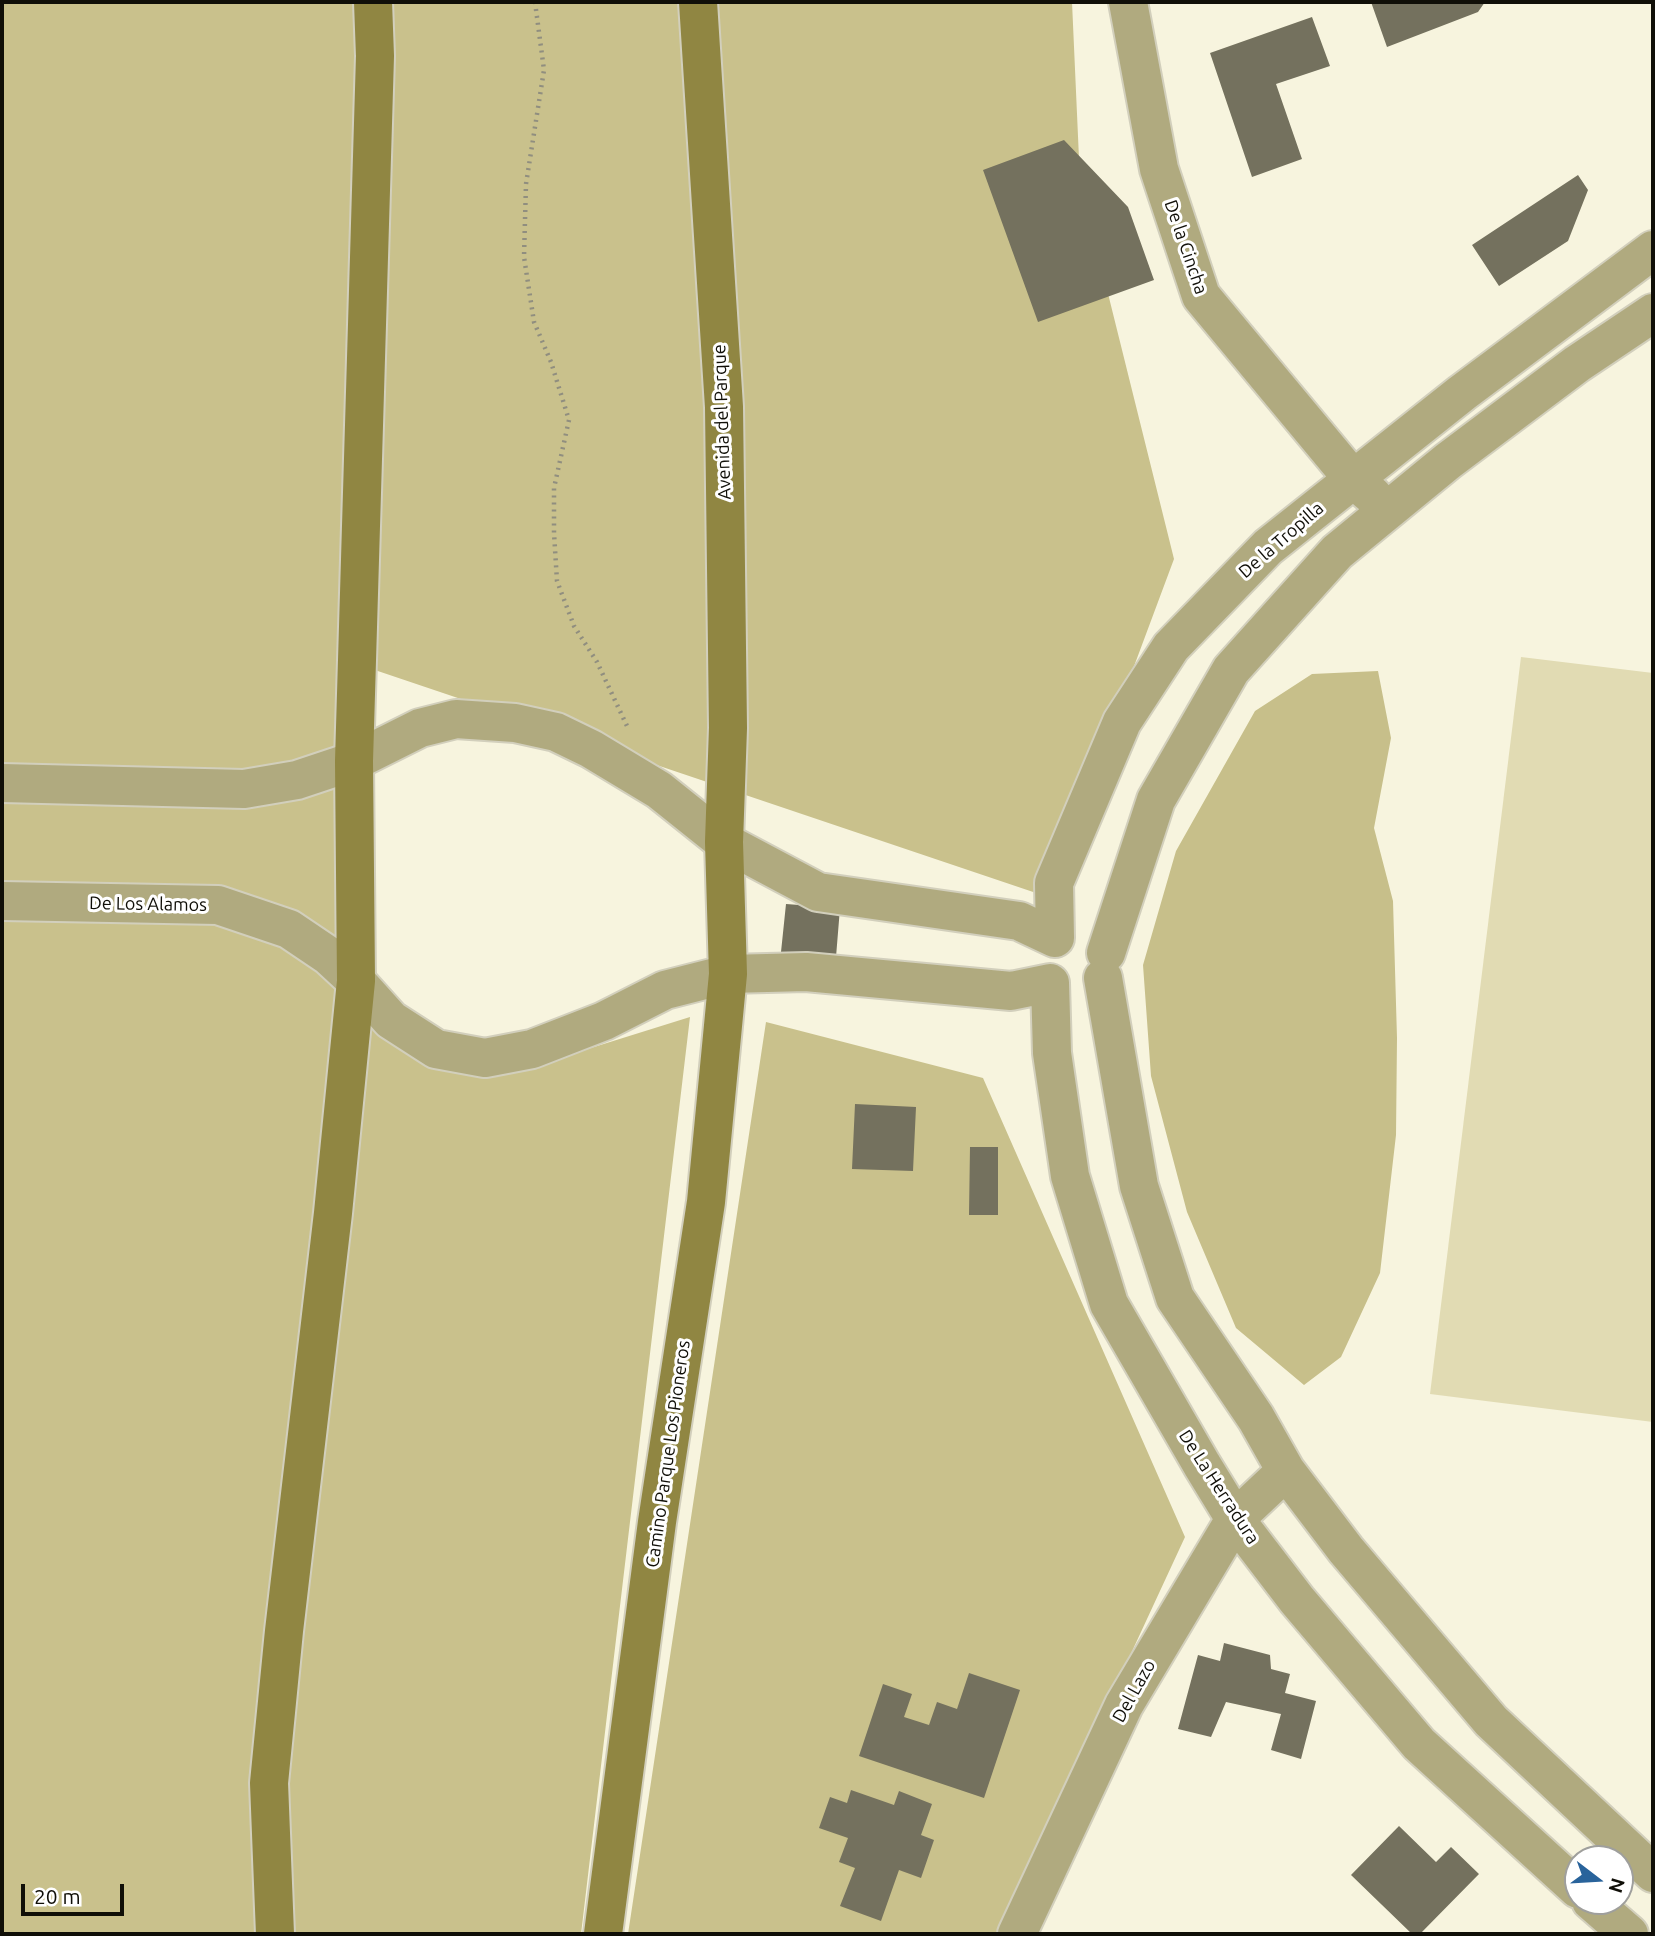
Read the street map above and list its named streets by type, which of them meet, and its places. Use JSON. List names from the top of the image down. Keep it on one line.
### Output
{"streets":{"main road":["Avenida del Parque","Camino Parque Los Pioneros"],"street":["De la Cincha","De la Tropilla","De Los Alamos","De La Herradura","Del Lazo"]},"crossings":[["De la Cincha","De la Tropilla"],["Avenida del Parque","De Los Alamos"],["Avenida del Parque","Camino Parque Los Pioneros"],["De la Tropilla","De Los Alamos"],["De la Tropilla","De La Herradura"],["De Los Alamos","Camino Parque Los Pioneros"],["De Los Alamos","De La Herradura"],["De La Herradura","Del Lazo"]],"scale_bar":"20 m","north":"right"}
